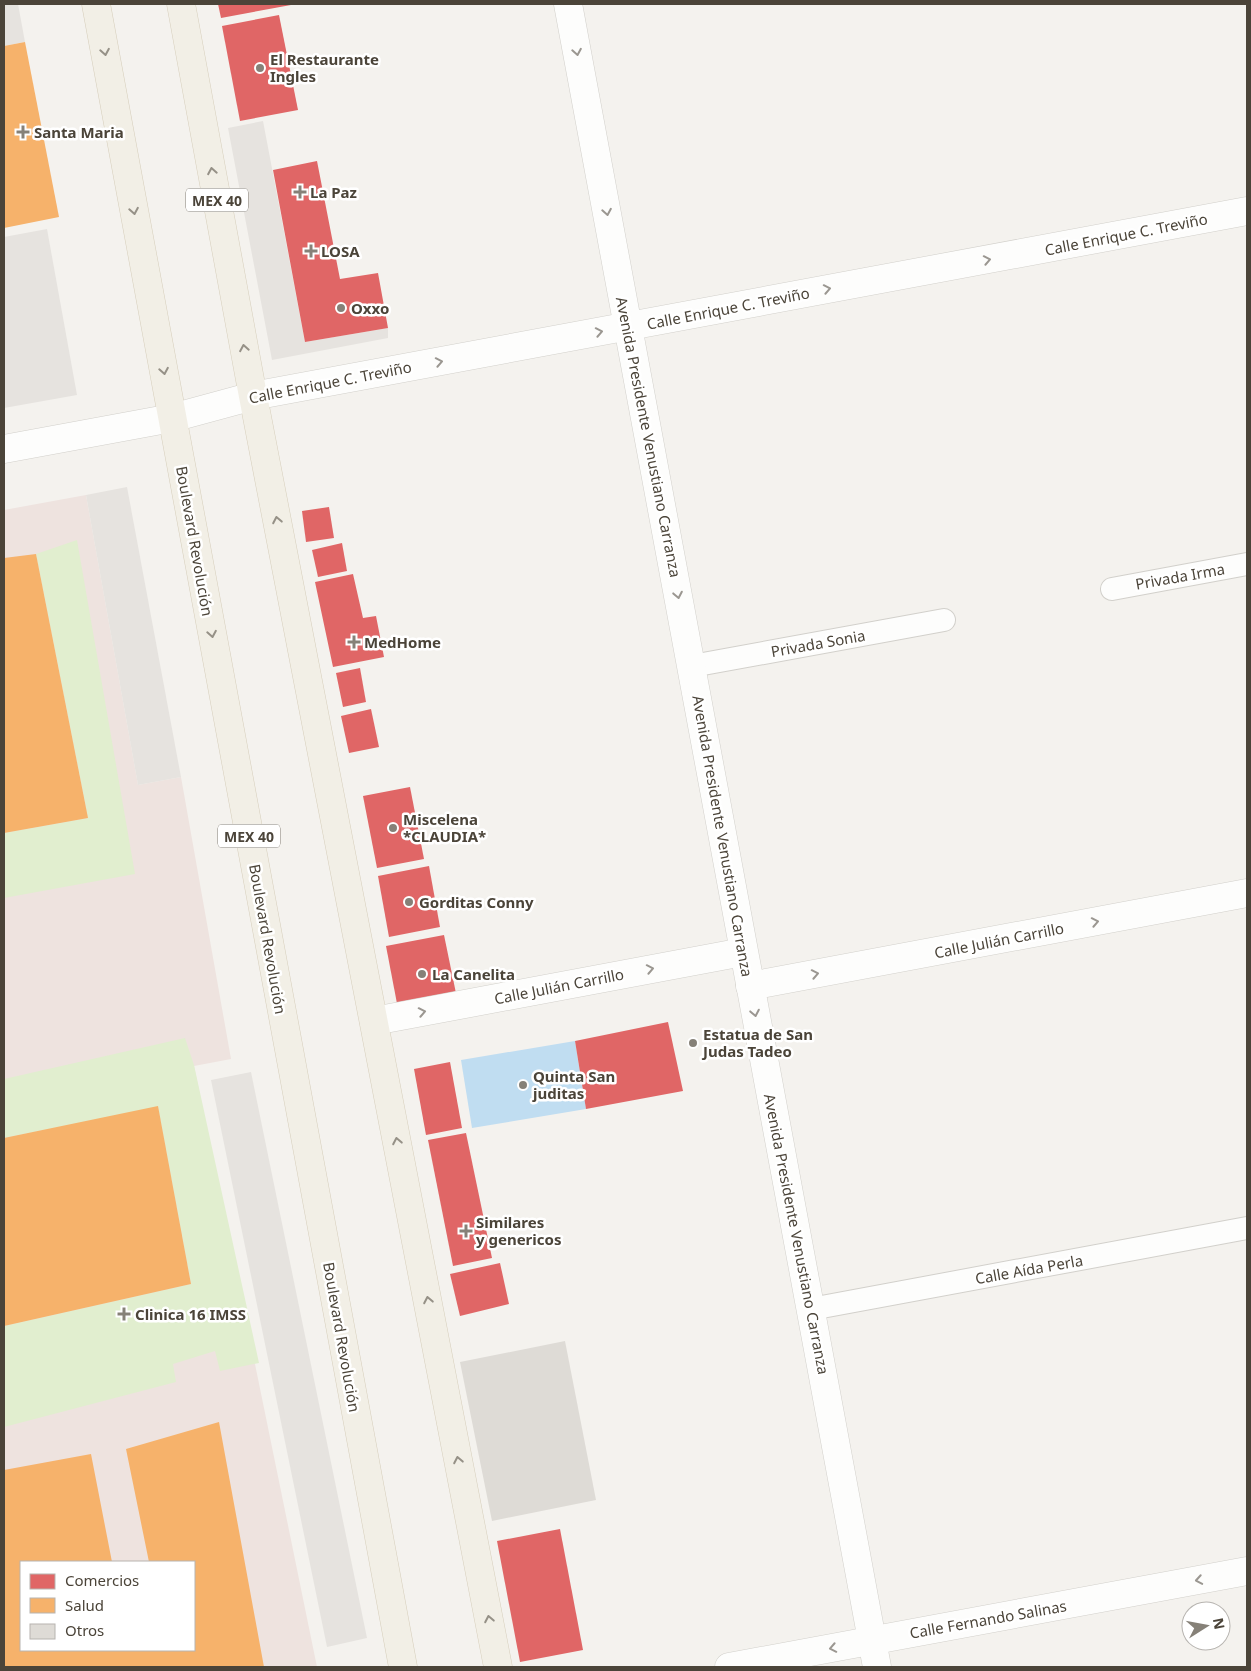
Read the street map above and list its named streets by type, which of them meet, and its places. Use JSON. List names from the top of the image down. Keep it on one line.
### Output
{"streets":{"main road":["MEX 40","Boulevard Revolución"],"street":["Calle Enrique C. Treviño","Avenida Presidente Venustiano Carranza","Calle Julián Carrillo","Calle Fernando Salinas"],"lane":["Privada Irma","Privada Sonia","Calle Aída Perla"]},"crossings":[["MEX 40","Calle Enrique C. Treviño"],["MEX 40","Calle Julián Carrillo"],["Calle Enrique C. Treviño","Avenida Presidente Venustiano Carranza"],["Calle Enrique C. Treviño","Boulevard Revolución"],["Avenida Presidente Venustiano Carranza","Privada Sonia"],["Avenida Presidente Venustiano Carranza","Calle Julián Carrillo"],["Avenida Presidente Venustiano Carranza","Calle Aída Perla"],["Avenida Presidente Venustiano Carranza","Calle Fernando Salinas"]],"one_way":["Calle Enrique C. Treviño","Avenida Presidente Venustiano Carranza","Calle Julián Carrillo","Calle Fernando Salinas"],"places":{"other":["El Restaurante Ingles","Oxxo","Miscelena *CLAUDIA*","Gorditas Conny","La Canelita","Estatua de San Judas Tadeo","Quinta San juditas"],"health":["Santa Maria","La Paz","LOSA","MedHome","Similares y genericos","Clinica 16 IMSS"]},"legend":["Comercios","Salud","Otros"],"north":"right"}
